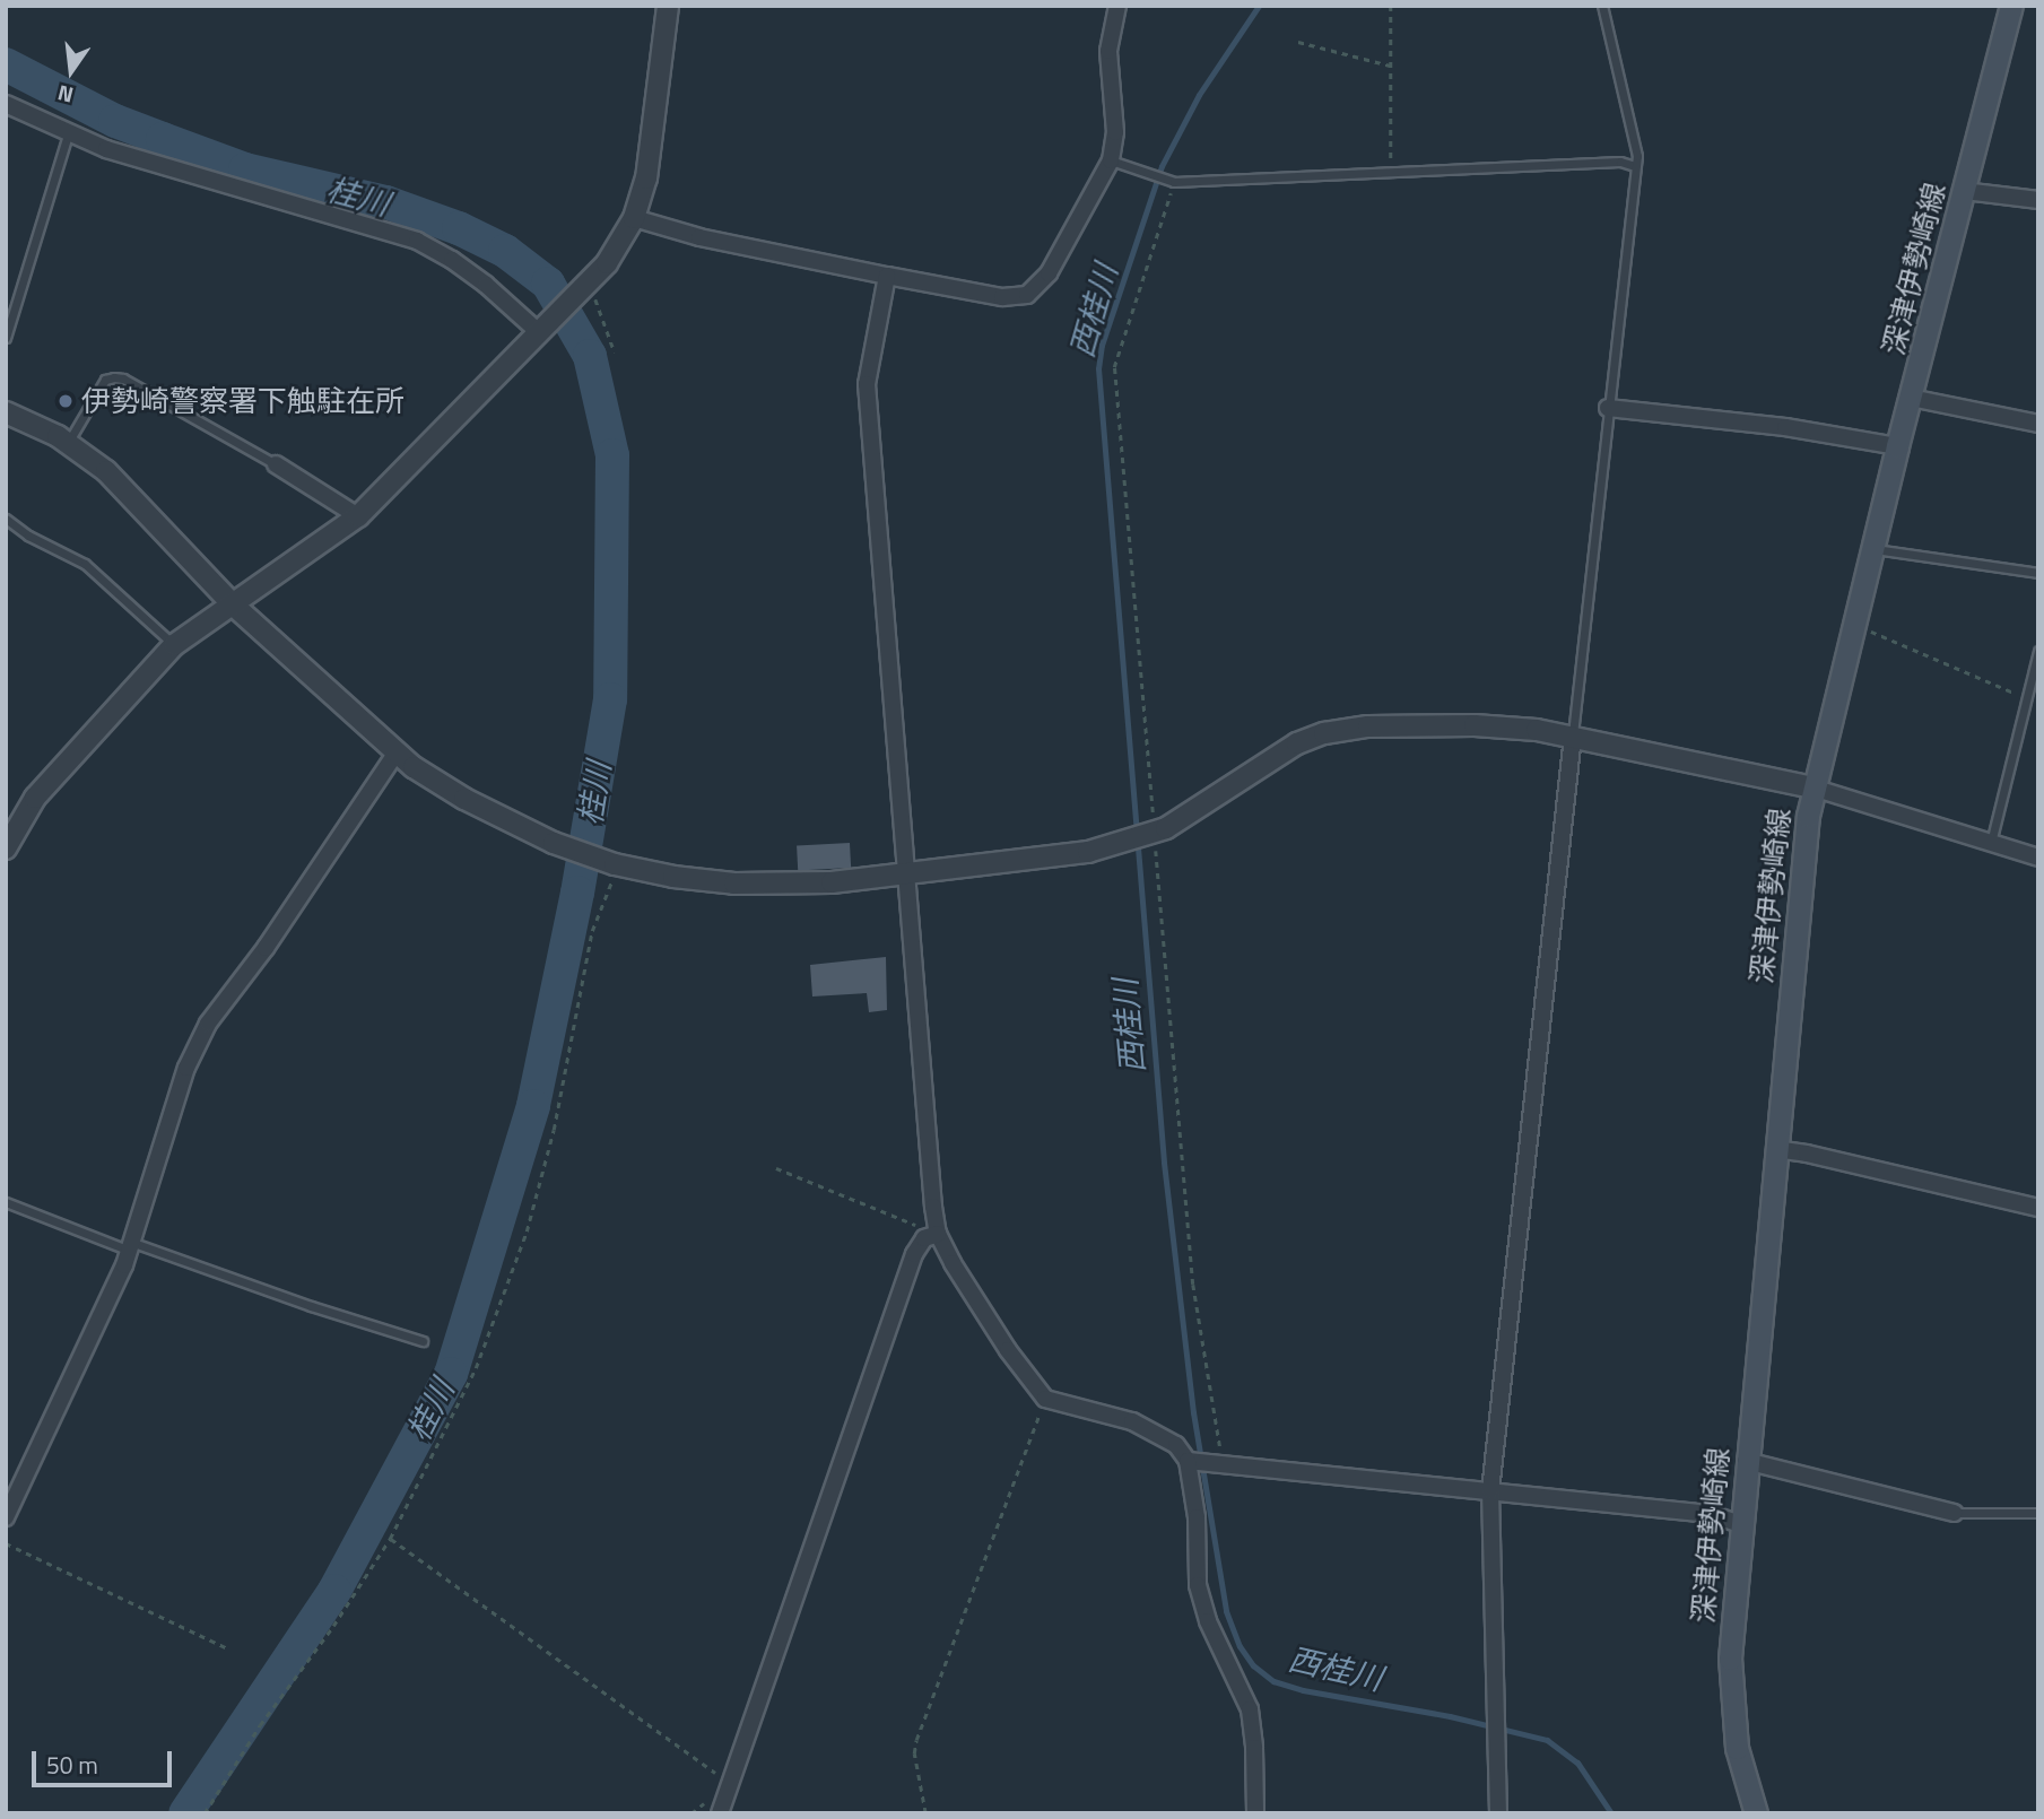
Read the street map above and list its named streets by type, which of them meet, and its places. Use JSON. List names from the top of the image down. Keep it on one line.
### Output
{"streets":{"main road":["深津伊勢崎線"]},"water":["桂川","西桂川"],"places":["伊勢崎警察署下触駐在所"],"scale_bar":"50 m","north":"bottom"}
